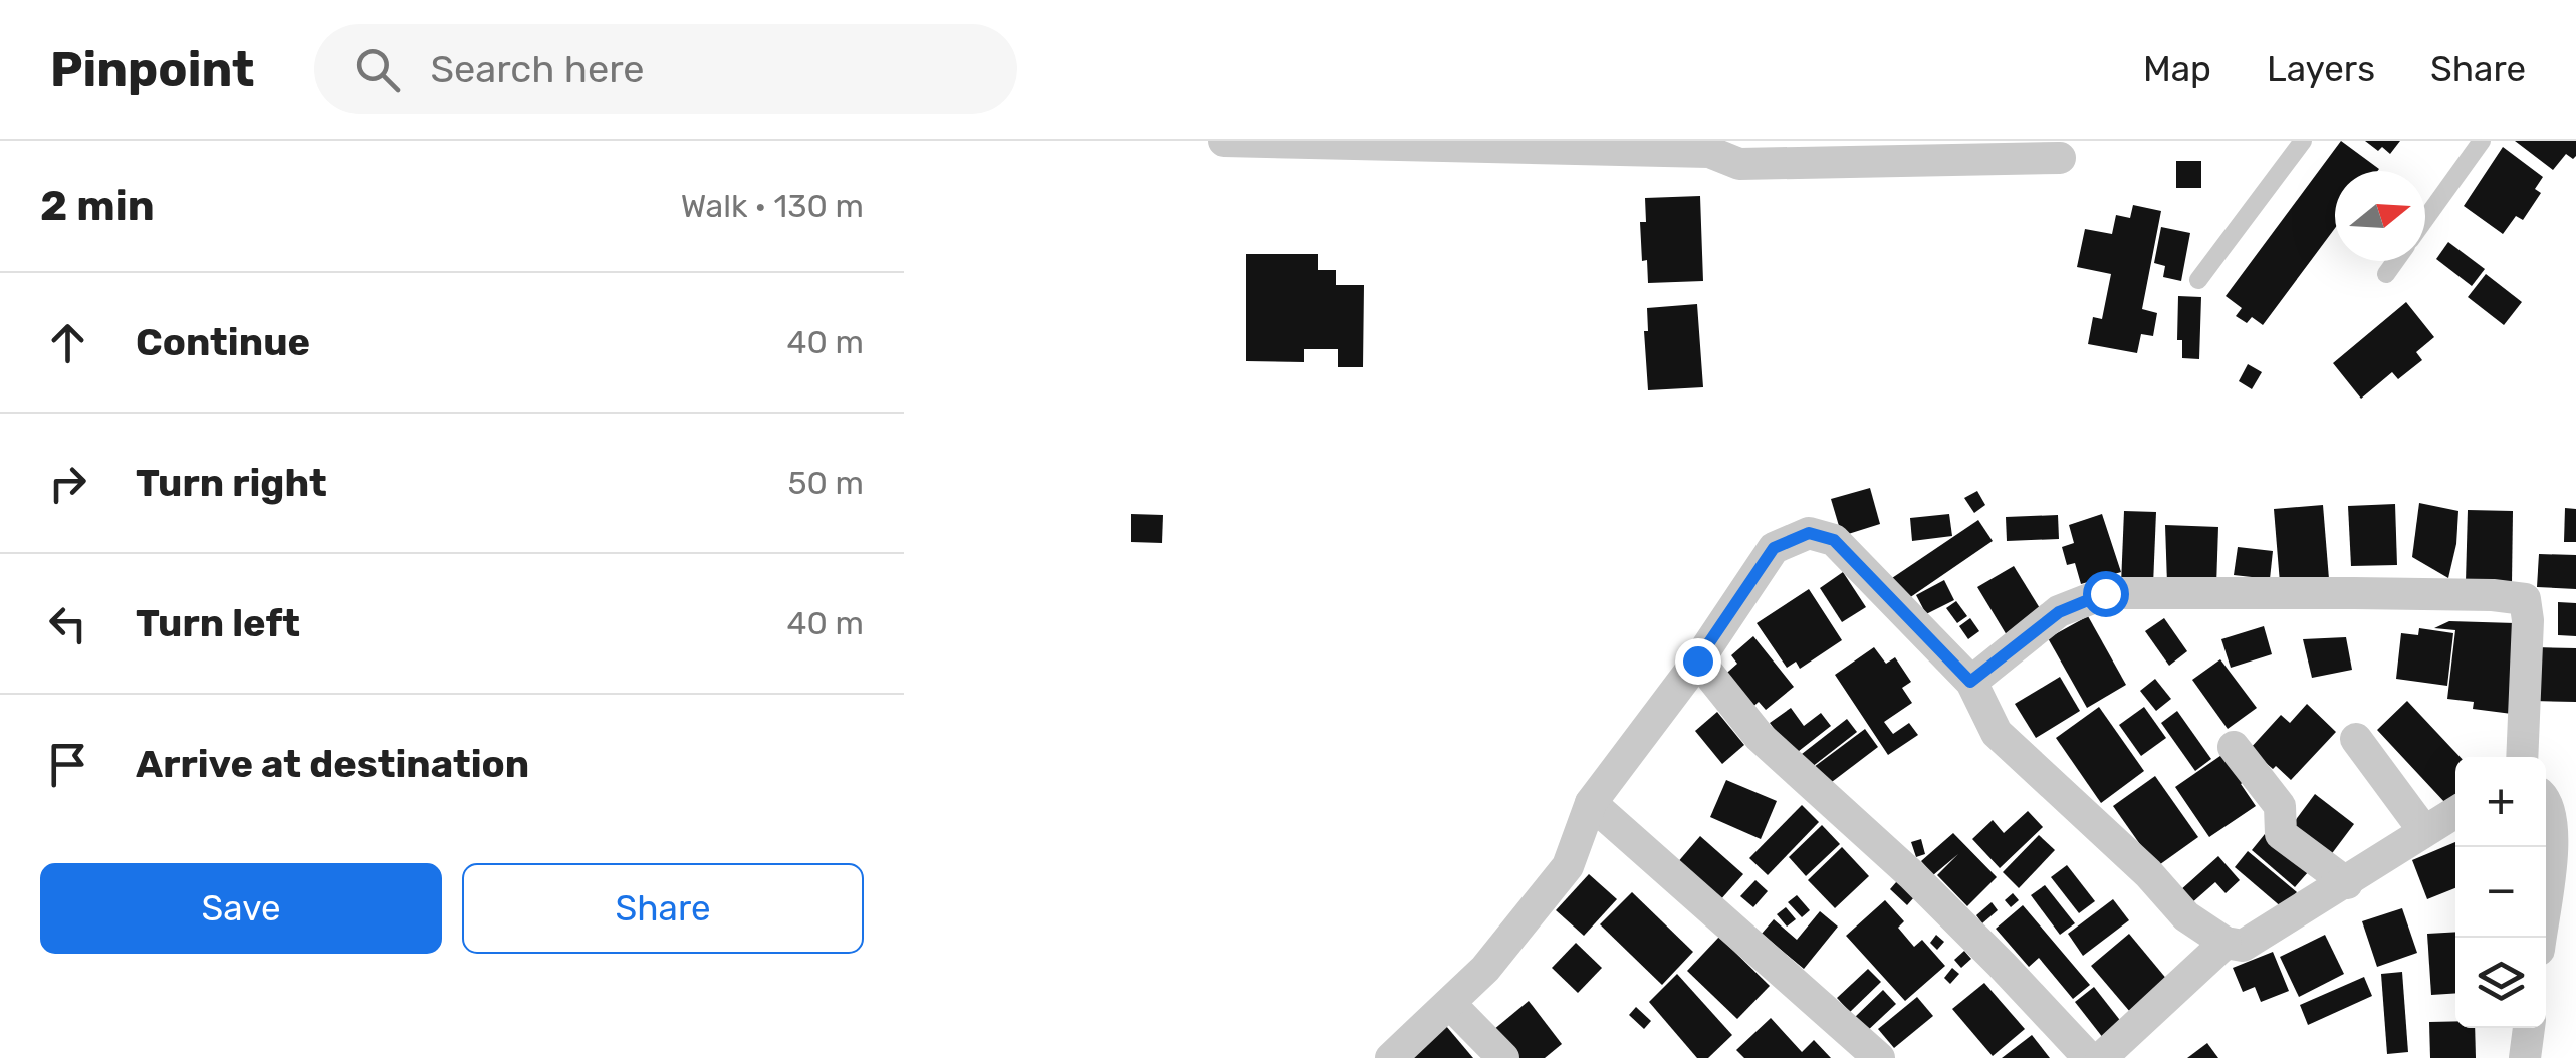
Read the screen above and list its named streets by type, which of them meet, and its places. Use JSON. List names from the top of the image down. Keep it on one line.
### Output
{"north":"right","page":{"header":"Pinpoint","search":"Search here","nav":["Map","Layers","Share"],"heading":["2 min","Walk · 130 m"],"list":[["Continue","40 m"],["Turn right","50 m"],["Turn left","40 m"],"Arrive at destination"],"map_buttons":["+","−"],"buttons":["Save","Share"]}}
